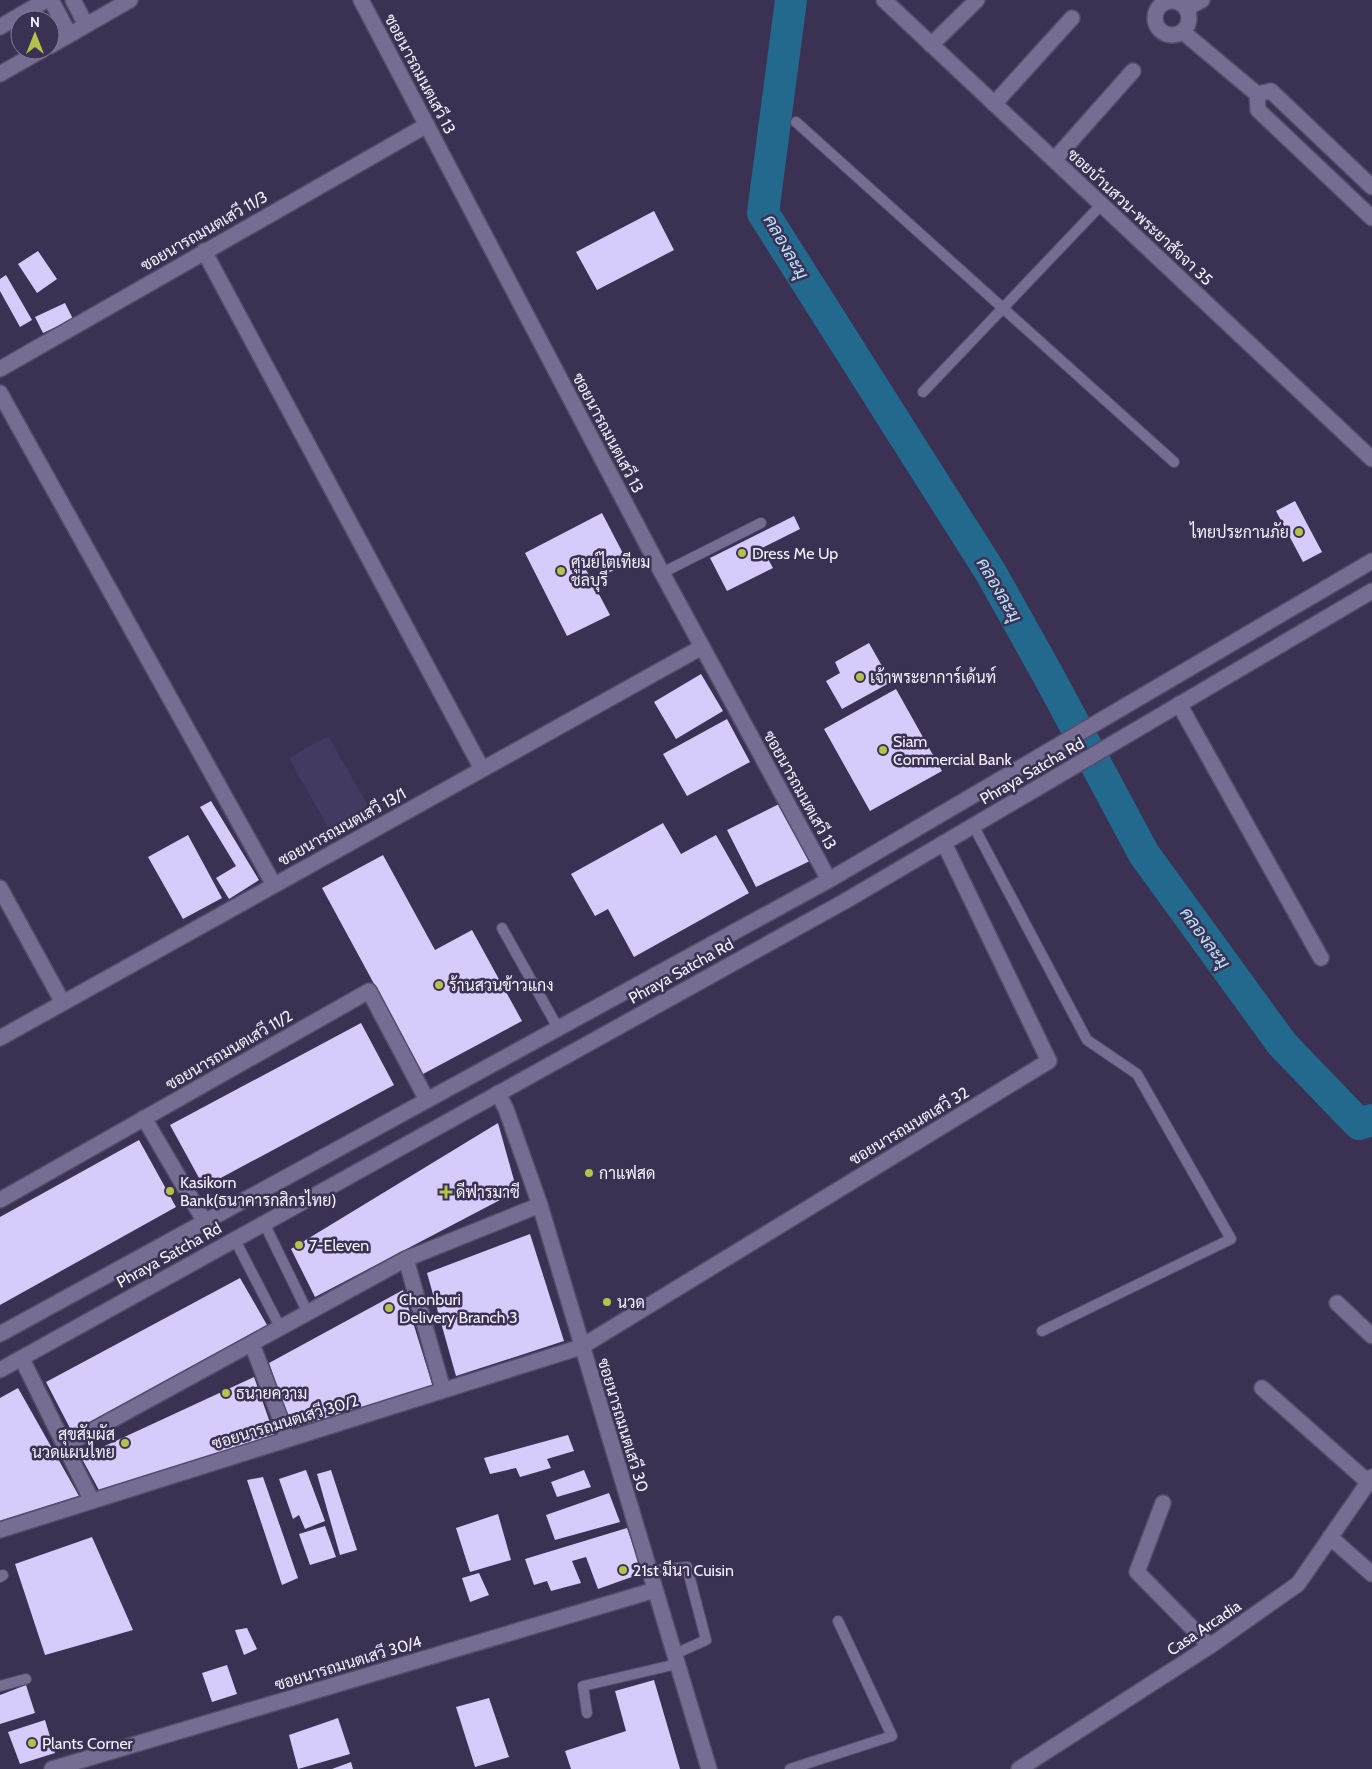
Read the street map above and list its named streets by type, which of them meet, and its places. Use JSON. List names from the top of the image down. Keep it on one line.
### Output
{"streets":{"street":["ซอยนารถมนตเสวี 13","ซอยบ้านสวน-พระยาสัจจา 35","ซอยนารถมนตเสวี 11/3","Phraya Satcha Rd","ซอยนารถมนตเสวี 13/1","ซอยนารถมนตเสวี 11/2","ซอยนารถมนตเสวี 32","ซอยนารถมนตเสวี 30/2","ซอยนารถมนตเสวี 30","Casa Arcadia","ซอยนารถมนตเสวี 30/4"]},"crossings":[["ซอยนารถมนตเสวี 13","ซอยนารถมนตเสวี 11/3"],["ซอยนารถมนตเสวี 13","Phraya Satcha Rd"],["ซอยนารถมนตเสวี 13","ซอยนารถมนตเสวี 13/1"],["Phraya Satcha Rd","ซอยนารถมนตเสวี 11/2"],["Phraya Satcha Rd","ซอยนารถมนตเสวี 32"],["Phraya Satcha Rd","ซอยนารถมนตเสวี 30"],["ซอยนารถมนตเสวี 32","ซอยนารถมนตเสวี 30/2"],["ซอยนารถมนตเสวี 32","ซอยนารถมนตเสวี 30"],["ซอยนารถมนตเสวี 30/2","ซอยนารถมนตเสวี 30"],["ซอยนารถมนตเสวี 30","ซอยนารถมนตเสวี 30/4"]],"water":["คลองละมุ"],"places":{"other":["ไทยประกานภัย","Dress Me Up","ศูนย์ไตเทียม ชลบุรี","เจ้าพระยาการ์เด้นท์","Siam Commercial Bank","ร้านสวนข้าวแกง","กาแฟสด","Kasikorn Bank(ธนาคารกสิกรไทย)","7-Eleven","นวด","Chonburi Delivery Branch 3","ธนายความ","สุขสัมผัส นวดแผนไทย","21st มีนา Cuisin","Plants Corner"],"health":["ดีฟารมาซี"]},"north":"top"}
